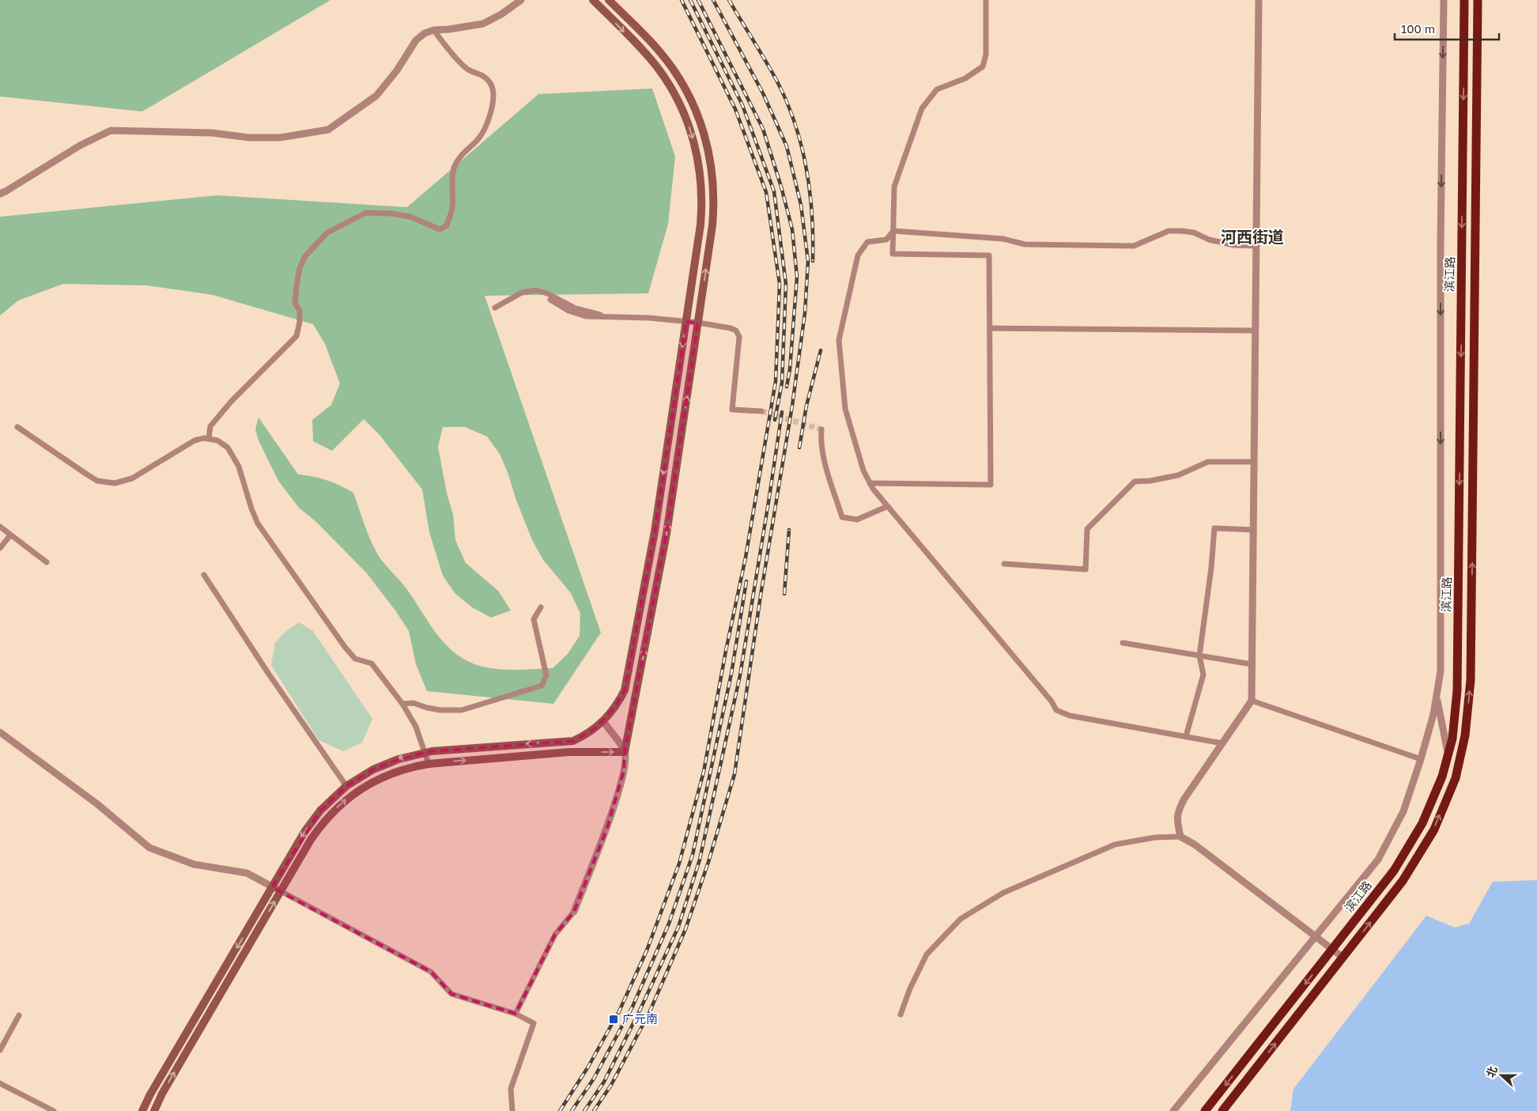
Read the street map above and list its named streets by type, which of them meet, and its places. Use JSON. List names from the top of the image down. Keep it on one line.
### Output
{"streets":{"highway":["滨江路"]},"districts":["河西街道"],"places":{"transit":["广元南"]},"scale_bar":"100 m","north":"left"}
